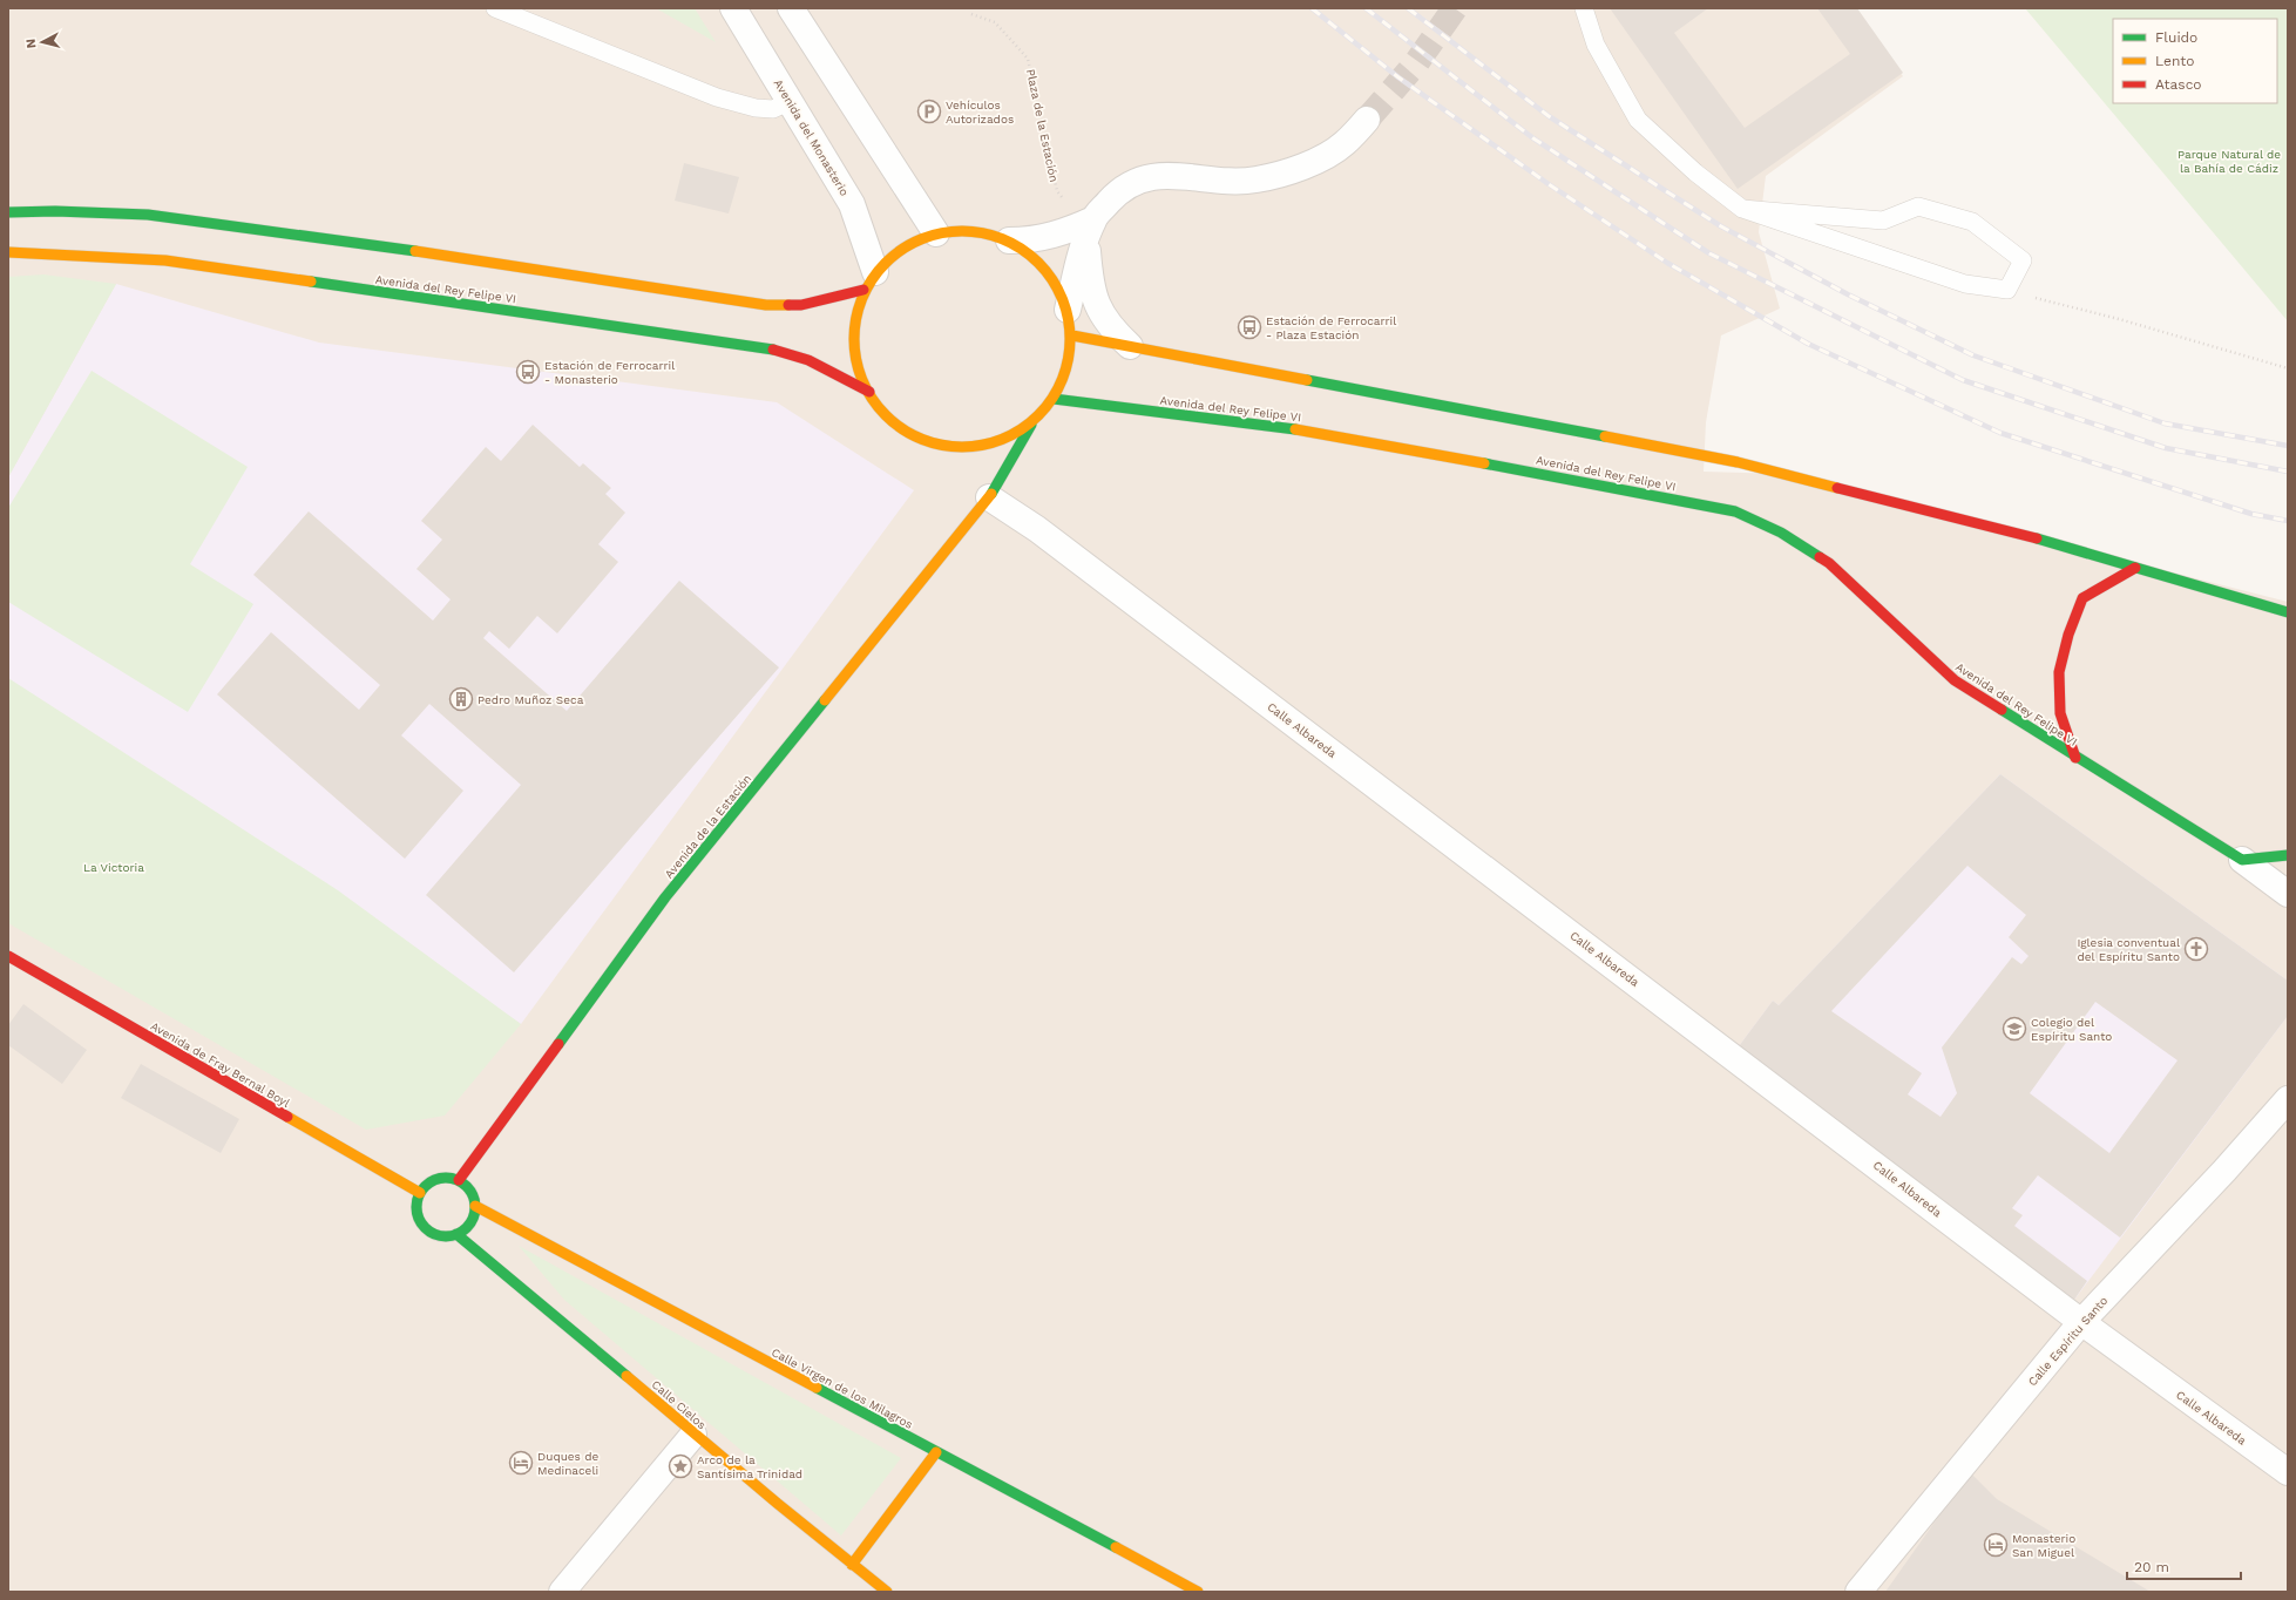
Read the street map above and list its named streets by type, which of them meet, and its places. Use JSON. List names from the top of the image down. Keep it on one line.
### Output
{"streets":{"main road":["Avenida del Rey Felipe VI","Avenida de la Estación","Avenida de Fray Bernal Boyl","Calle Virgen de los Milagros","Calle Cielos"],"street":["Avenida del Monasterio","Calle Albareda","Calle Espíritu Santo"],"path":["Plaza de la Estación"]},"crossings":[["Calle Albareda","Avenida de la Estación"],["Calle Albareda","Calle Espíritu Santo"],["Avenida de la Estación","Avenida de Fray Bernal Boyl"],["Avenida de la Estación","Calle Virgen de los Milagros"],["Avenida de la Estación","Calle Cielos"],["Avenida de Fray Bernal Boyl","Calle Virgen de los Milagros"],["Avenida de Fray Bernal Boyl","Calle Cielos"],["Calle Virgen de los Milagros","Calle Cielos"]],"parks":["Parque Natural de la Bahía de Cádiz","La Victoria"],"places":{"parking":["Vehículos Autorizados"],"bus stop":["Estación de Ferrocarril - Plaza Estación","Estación de Ferrocarril - Monasterio"],"building":["Pedro Muñoz Seca"],"church":["Iglesia conventual del Espíritu Santo"],"school or university":["Colegio del Espíritu Santo"],"hotel":["Duques de Medinaceli","Monasterio San Miguel"],"place":["Arco de la Santísima Trinidad"]},"legend":["Fluido","Lento","Atasco"],"scale_bar":"20 m","north":"left"}
